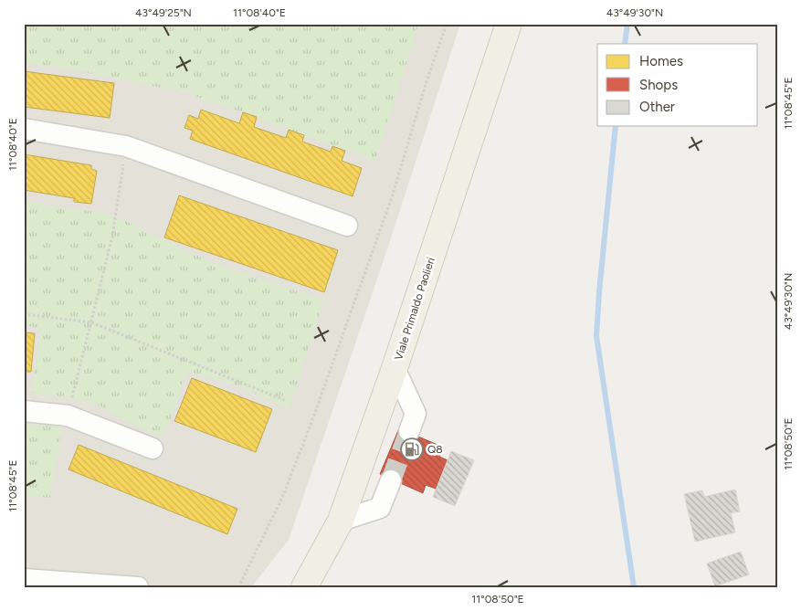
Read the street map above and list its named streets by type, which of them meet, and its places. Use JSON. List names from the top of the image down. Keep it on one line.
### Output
{"streets":{"main road":["Viale Primaldo Paolieri"]},"places":{"fuel station":["Q8"]},"legend":["Homes","Shops","Other"],"coordinates":["43°49'25\"N","11°08'40\"E","43°49'30\"N","11°08'45\"E","11°08'50\"E"]}
